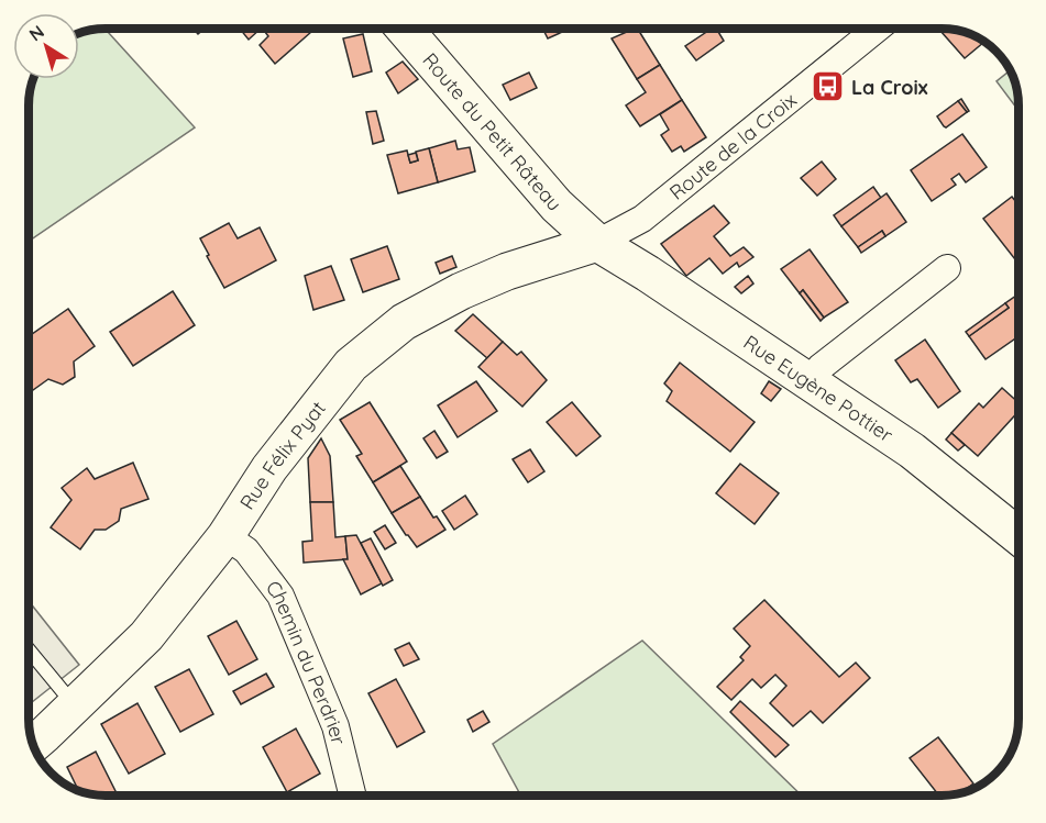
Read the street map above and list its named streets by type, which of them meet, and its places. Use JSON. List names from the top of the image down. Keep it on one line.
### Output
{"streets":{"street":["Route du Petit Râteau","Route de la Croix","Rue Eugène Pottier","Rue Félix Pyat","Chemin du Perdrier"]},"crossings":[["Route du Petit Râteau","Route de la Croix"],["Route du Petit Râteau","Rue Eugène Pottier"],["Route du Petit Râteau","Rue Félix Pyat"],["Route de la Croix","Rue Eugène Pottier"],["Route de la Croix","Rue Félix Pyat"],["Rue Eugène Pottier","Rue Félix Pyat"],["Rue Félix Pyat","Chemin du Perdrier"]],"places":{"bus stop":["La Croix"]},"north":"top left"}
